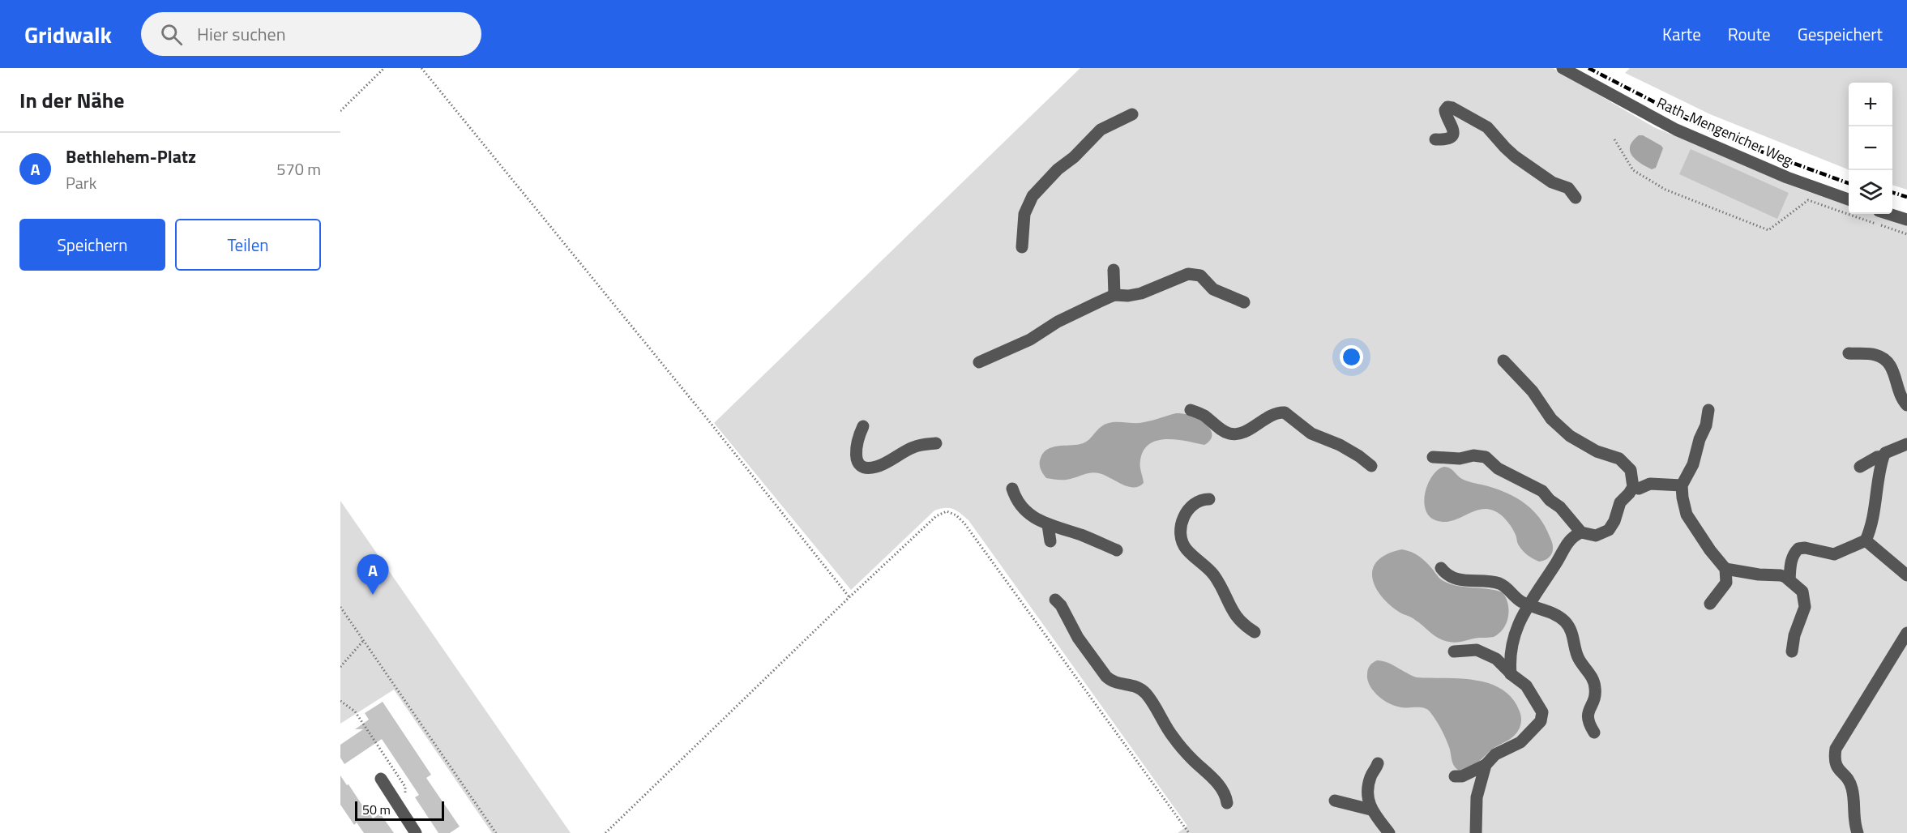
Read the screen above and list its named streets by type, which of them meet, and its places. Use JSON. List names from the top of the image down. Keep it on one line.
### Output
{"streets":{"street":["Rath-Mengenicher Weg"]},"scale_bar":"50 m","page":{"header":"Gridwalk","search":"Hier suchen","nav":["Karte","Route","Gespeichert"],"heading":"In der Nähe","map_buttons":["+","−"],"list":[{"mark":"A","name":"Bethlehem-Platz","note":"Park","value":"570 m"}],"buttons":["Speichern","Teilen"],"pins":"A","scale":"50 m"}}
